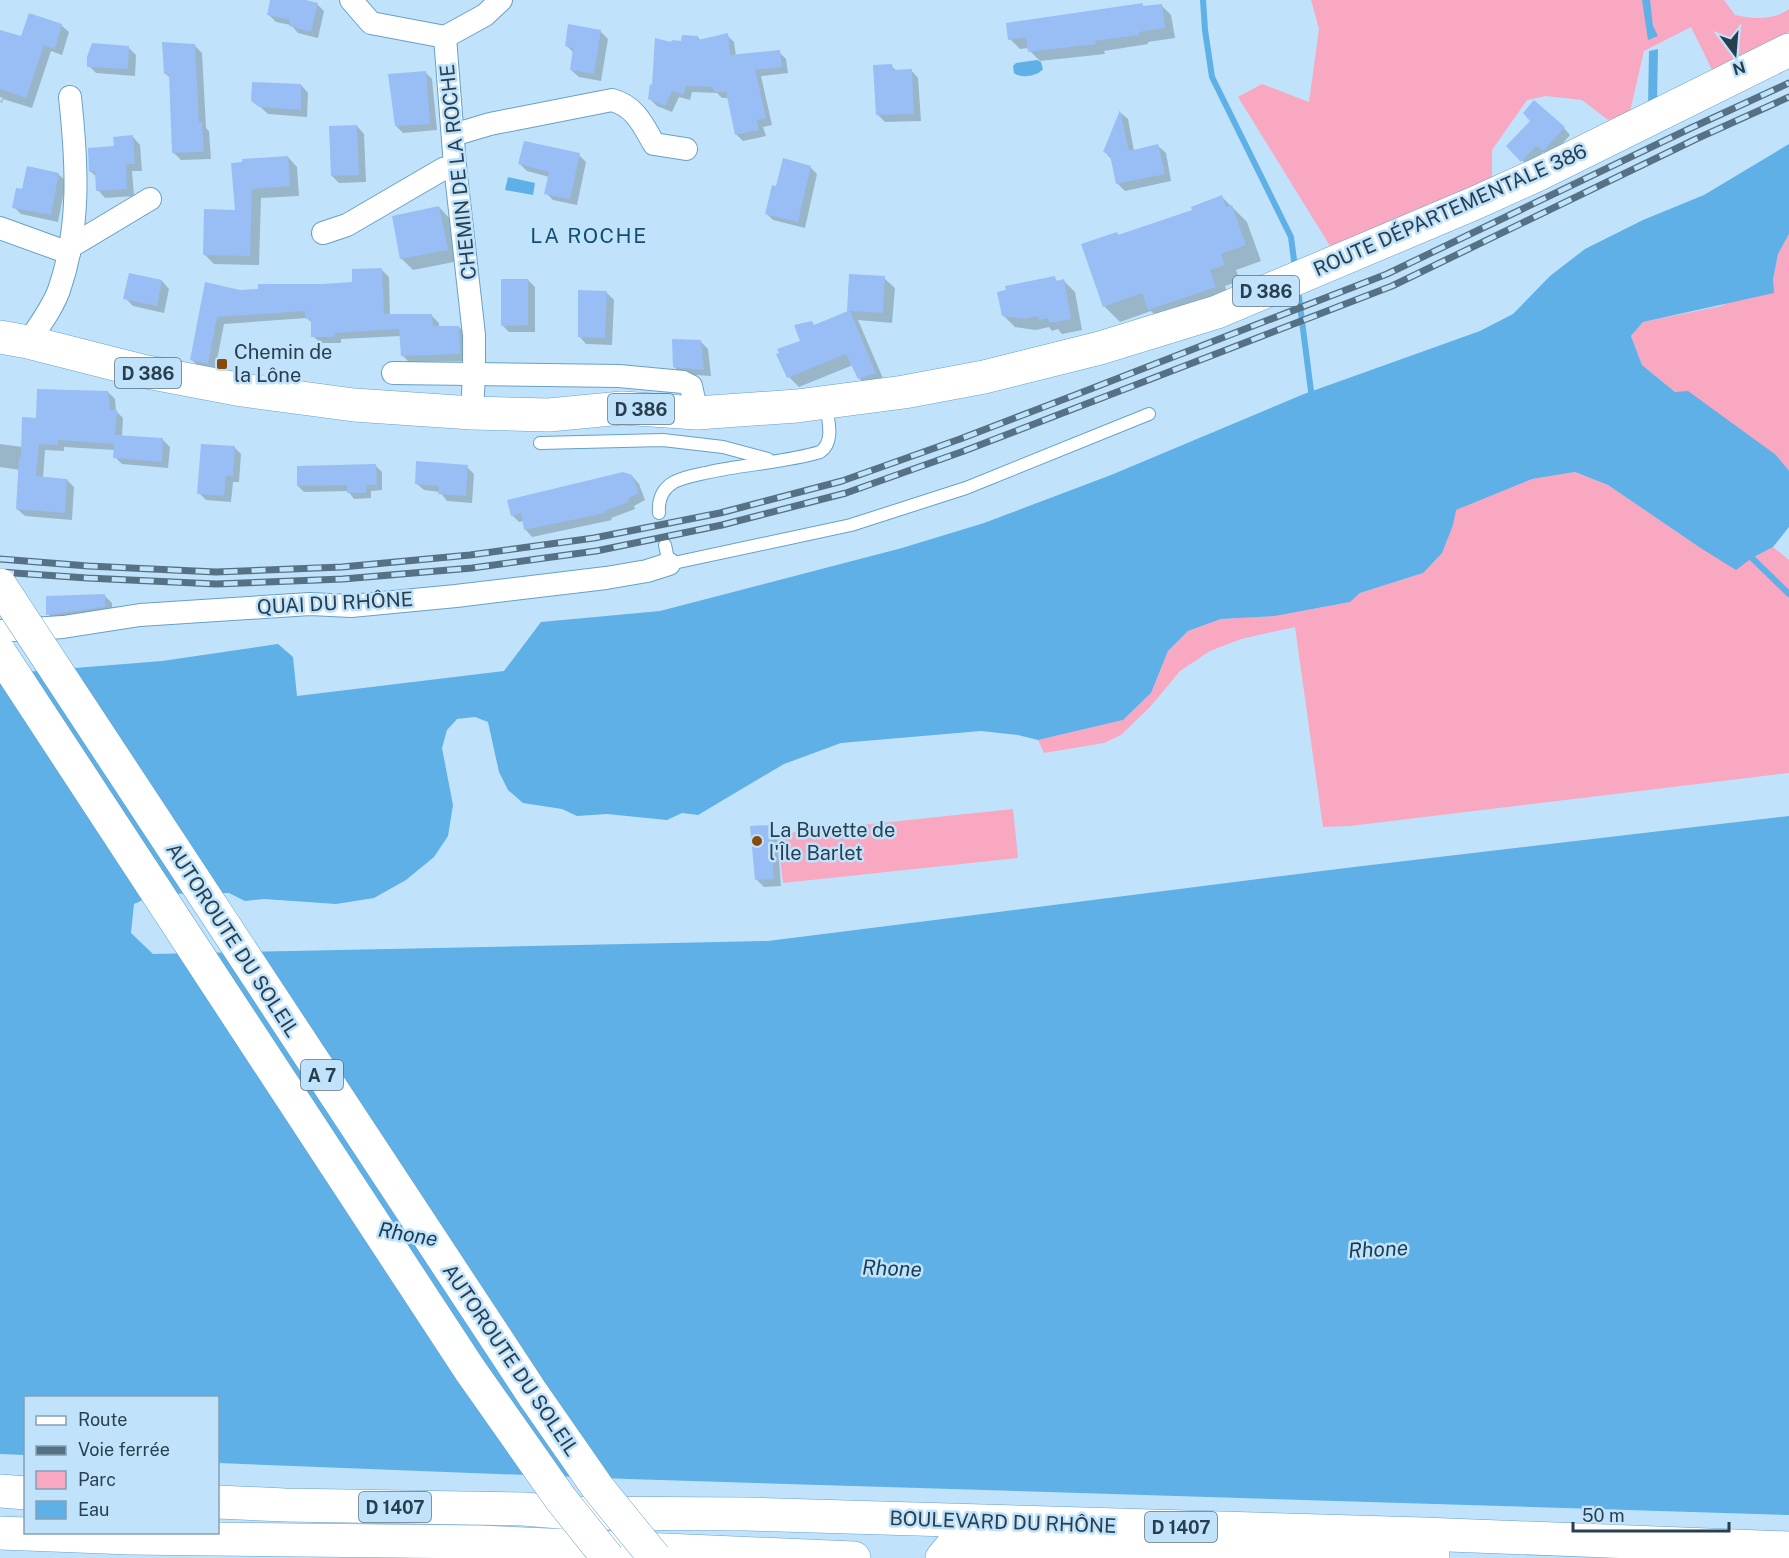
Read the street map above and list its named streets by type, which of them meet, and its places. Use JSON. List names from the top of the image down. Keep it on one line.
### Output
{"streets":{"main road":["ROUTE DÉPARTEMENTALE 386","D 386","AUTOROUTE DU SOLEIL","A 7","D 1407","BOULEVARD DU RHÔNE"],"street":["CHEMIN DE LA ROCHE","QUAI DU RHÔNE"]},"crossings":[["CHEMIN DE LA ROCHE","ROUTE DÉPARTEMENTALE 386"]],"districts":["LA ROCHE"],"water":["Rhone"],"places":{"transit":["Chemin de la Lône"],"other":["La Buvette de l'Île Barlet"]},"legend":["Route","Voie ferrée","Parc","Eau"],"scale_bar":"50 m","north":"bottom"}
